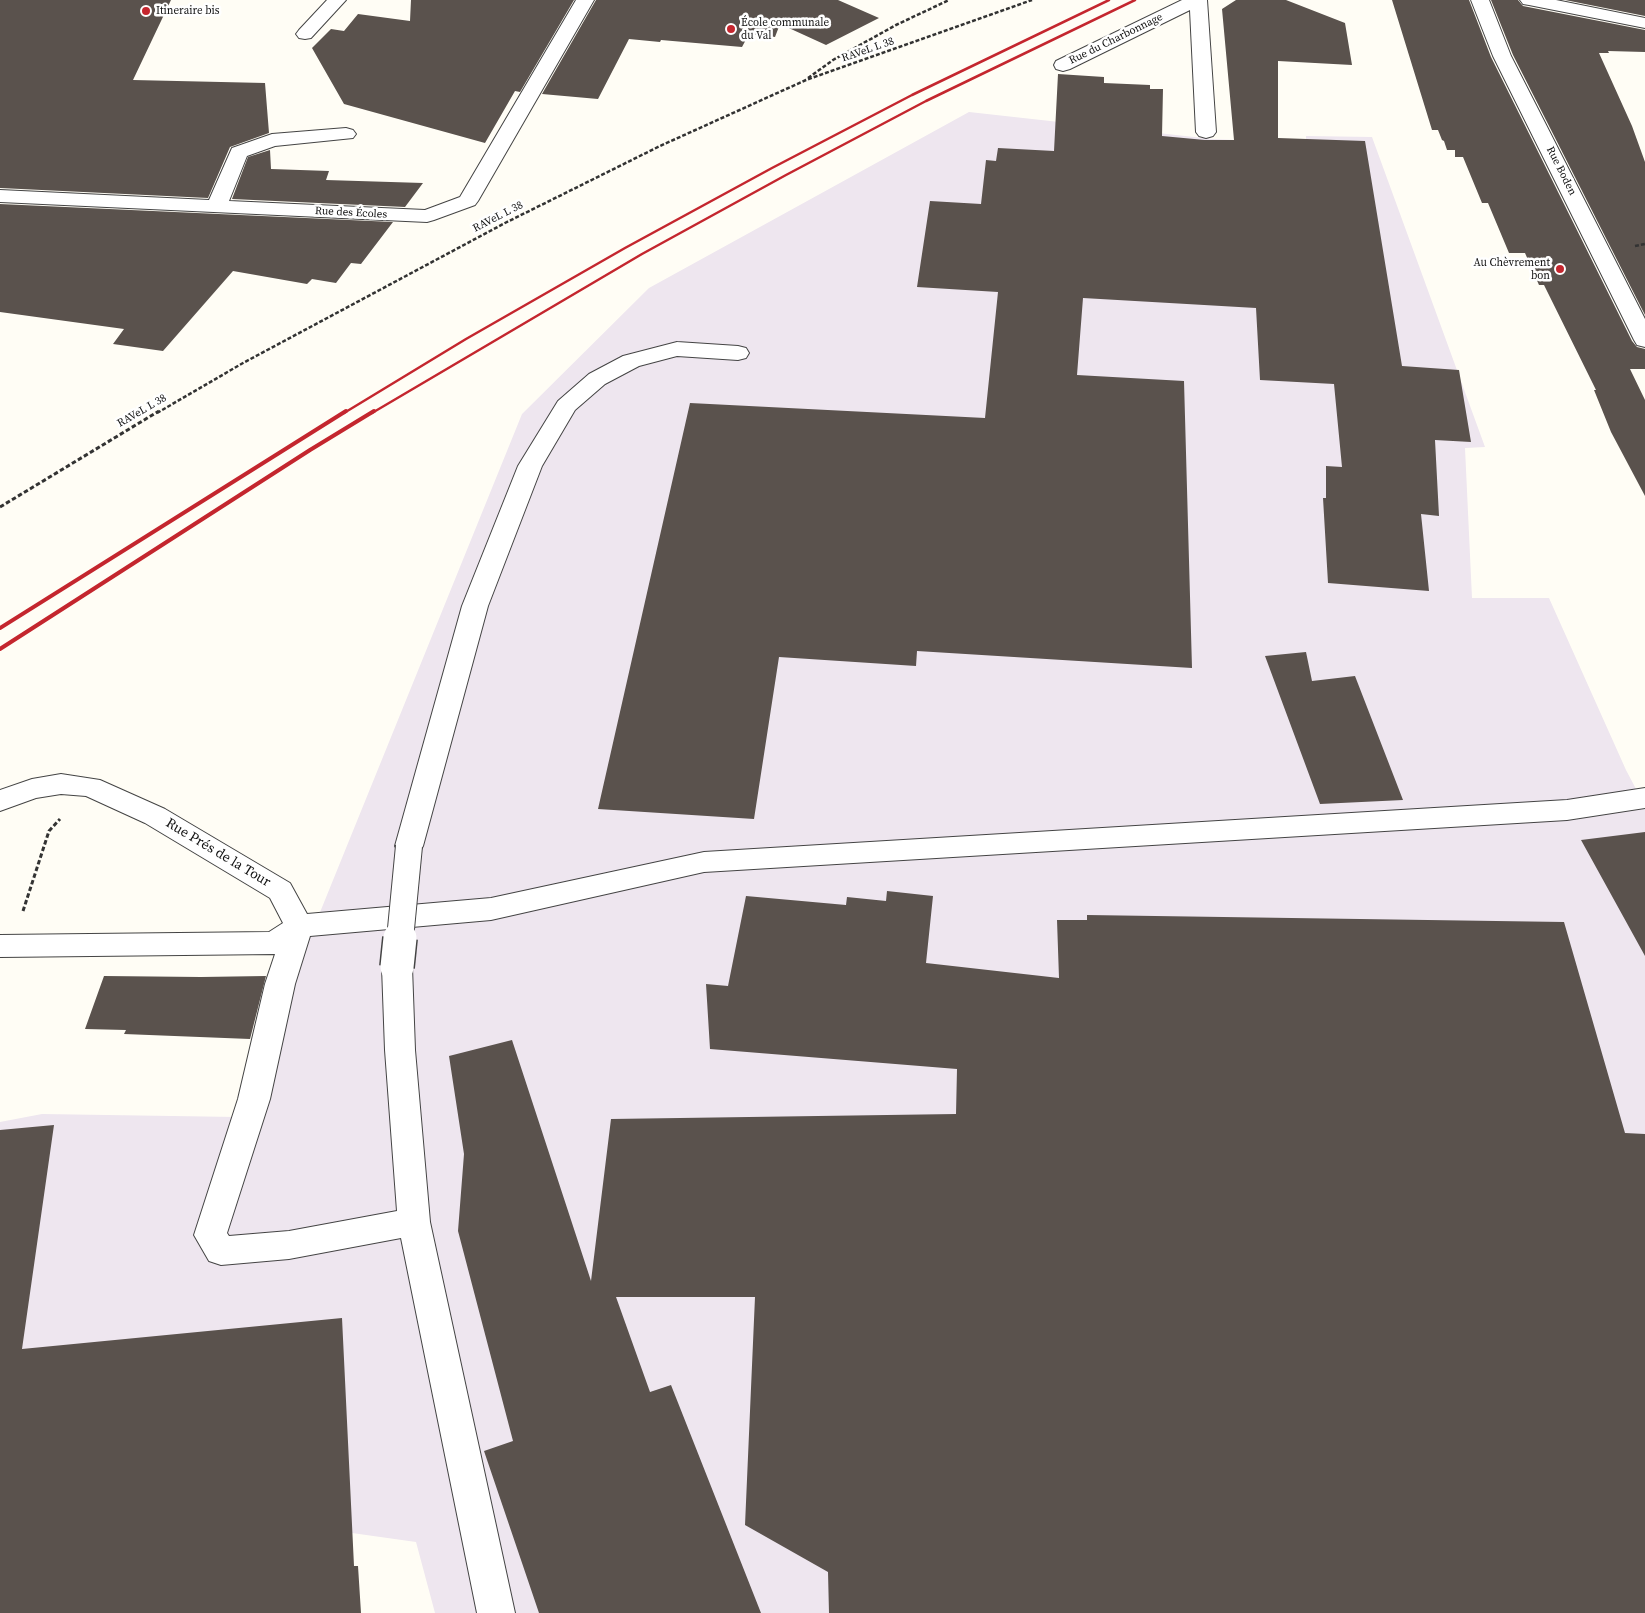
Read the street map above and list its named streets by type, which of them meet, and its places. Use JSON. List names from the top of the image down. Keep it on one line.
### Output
{"streets":{"street":["Rue du Charbonnage","Rue Boden","Rue des Écoles","Rue Prés de la Tour"],"path":["RAVeL L 38"]},"places":["Itineraire bis","École communale du Val","Au Chèvrement bon"]}
